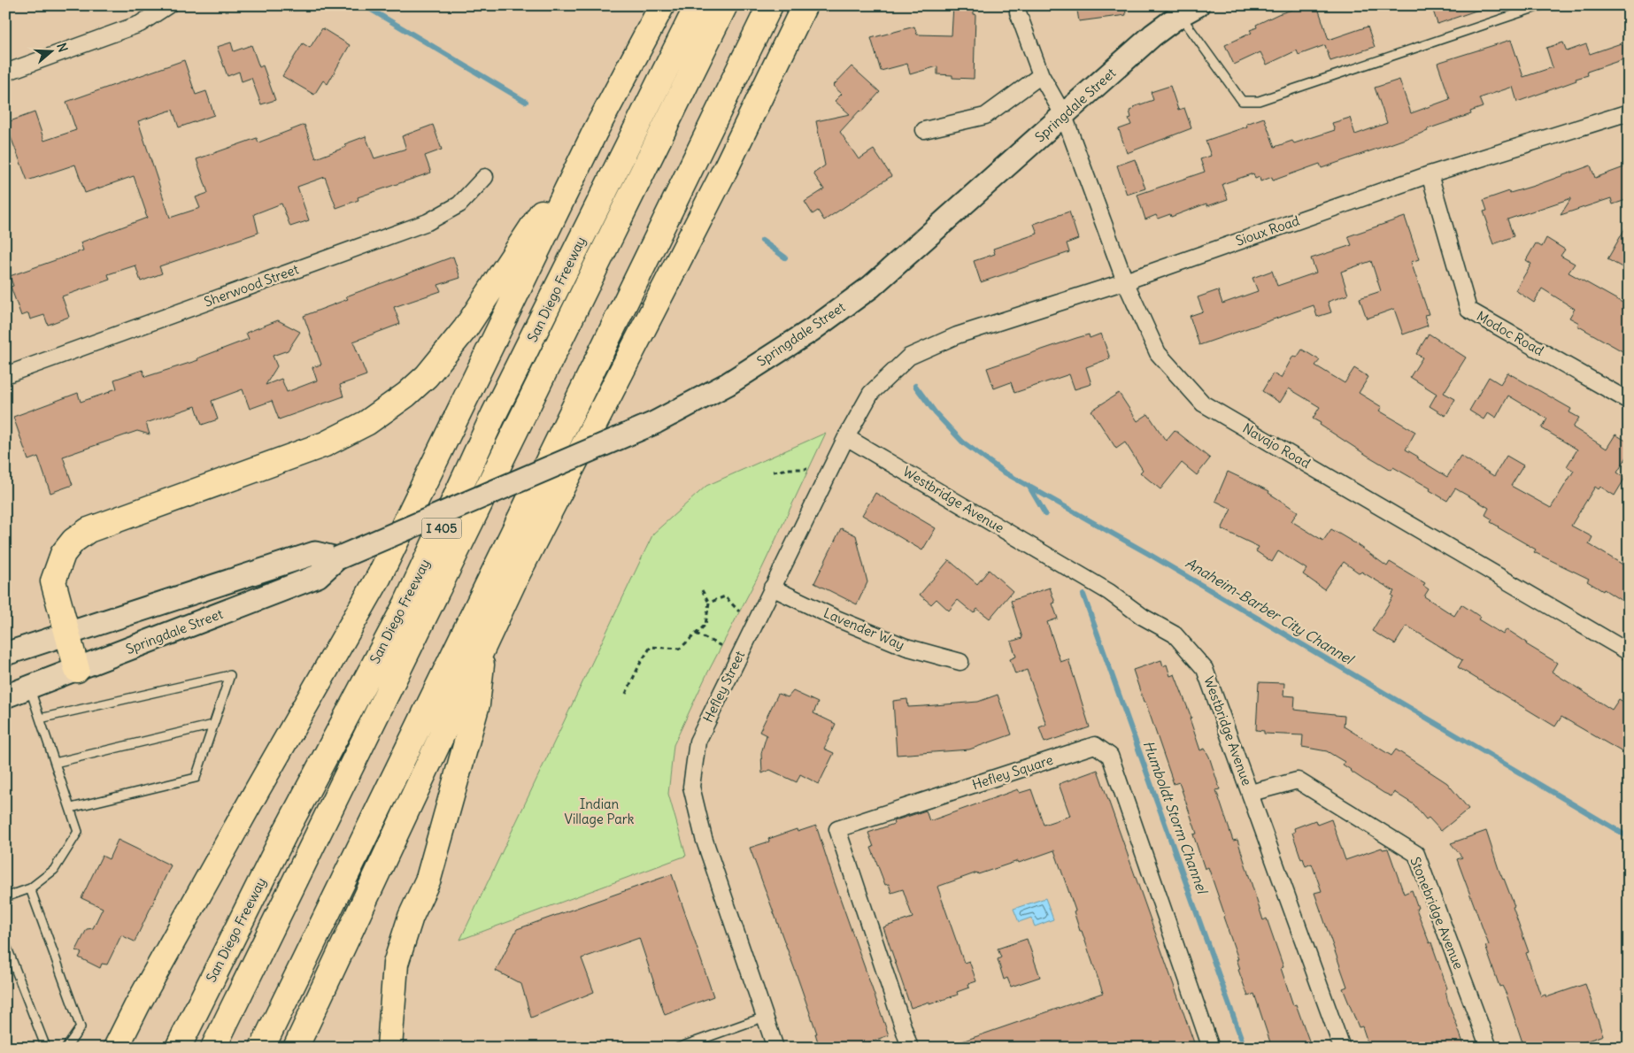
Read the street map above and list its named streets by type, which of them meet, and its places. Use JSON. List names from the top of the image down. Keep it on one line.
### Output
{"streets":{"highway":["San Diego Freeway","I 405"],"main road":["Springdale Street"],"street":["Sioux Road","Sherwood Street","Modoc Road","Navajo Road","Westbridge Avenue","Lavender Way","Hefley Street","Hefley Square","Stonebridge Avenue"]},"crossings":[["Springdale Street","Navajo Road"],["Sioux Road","Modoc Road"],["Sioux Road","Navajo Road"],["Sioux Road","Hefley Street"],["Westbridge Avenue","Hefley Street"],["Westbridge Avenue","Stonebridge Avenue"],["Lavender Way","Hefley Street"]],"water":["Anaheim-Barber City Channel","Humboldt Storm Channel"],"parks":["Indian Village Park"],"north":"right"}
